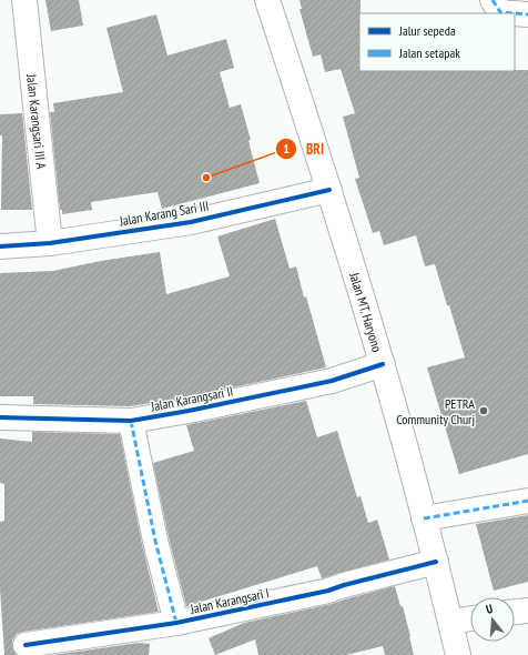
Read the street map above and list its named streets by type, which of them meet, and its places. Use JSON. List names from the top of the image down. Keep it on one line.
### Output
{"streets":{"street":["Jalan Karangsari III A","Jalan Karang Sari III","Jalan MT. Haryono","Jalan Karangsari II","Jalan Karangsari I"]},"crossings":[["Jalan Karangsari III A","Jalan Karang Sari III"],["Jalan Karang Sari III","Jalan MT. Haryono"],["Jalan MT. Haryono","Jalan Karangsari II"],["Jalan MT. Haryono","Jalan Karangsari I"]],"places":["BRI","PETRA Community Churj"],"legend":["Jalur sepeda","Jalan setapak"],"north":"top"}
